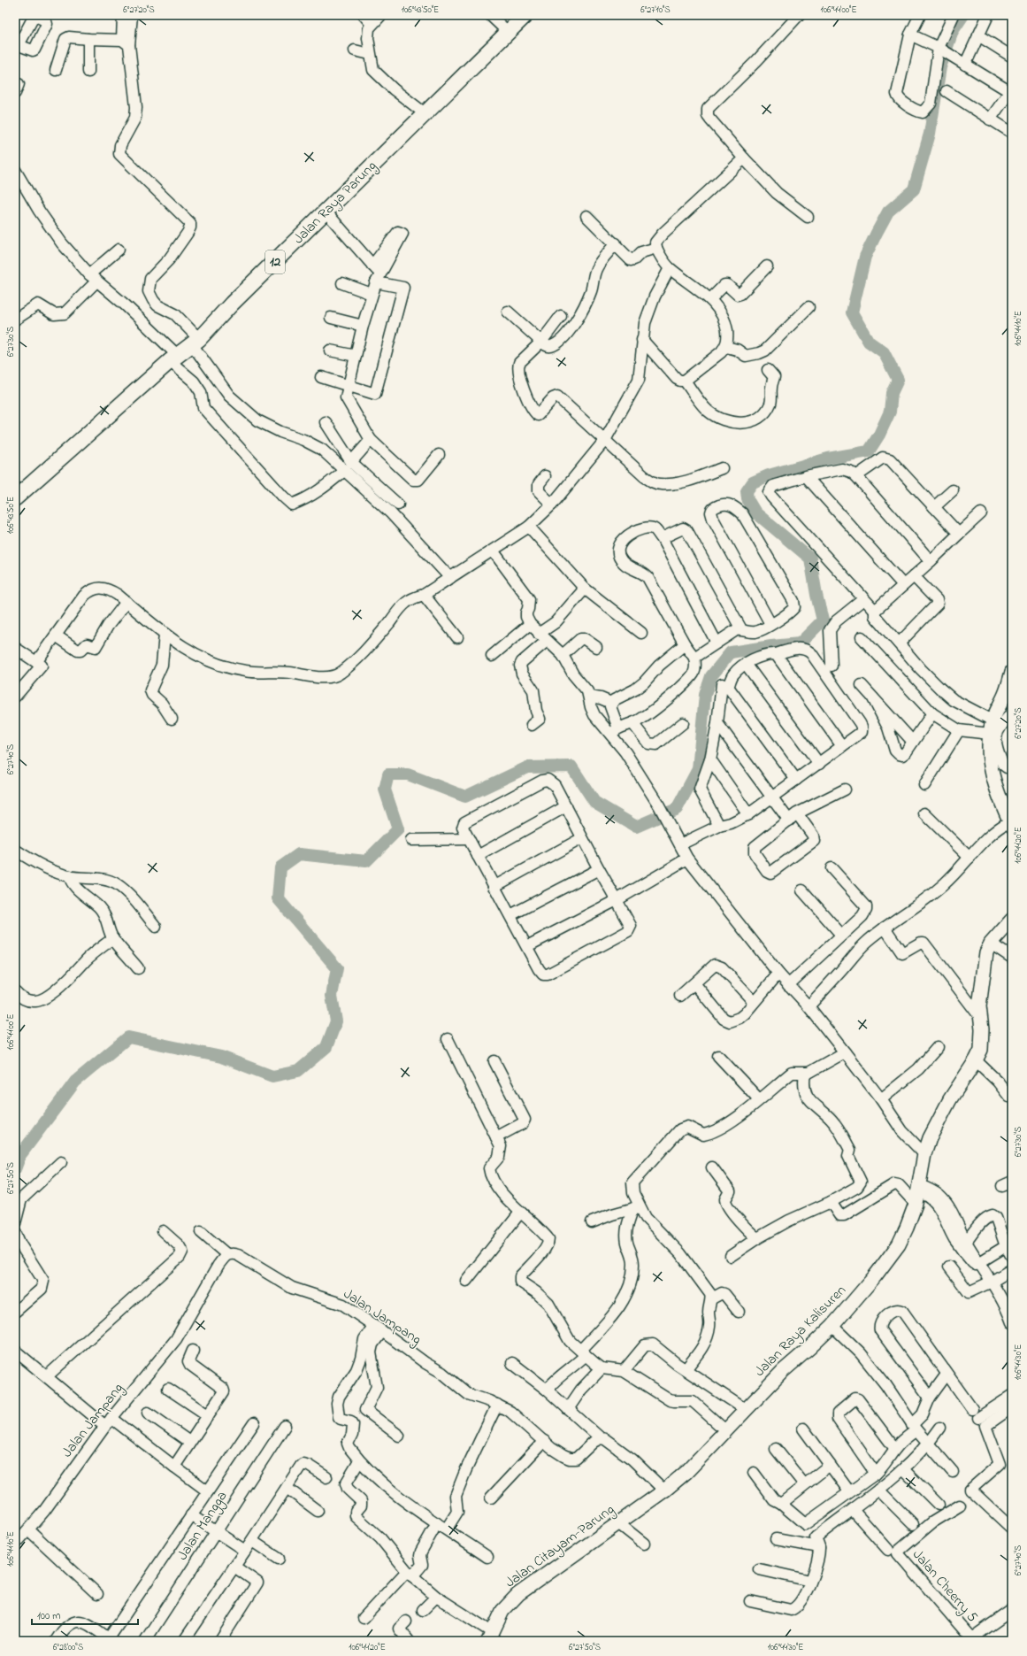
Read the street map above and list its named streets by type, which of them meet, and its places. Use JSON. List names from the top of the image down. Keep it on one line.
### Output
{"streets":{"highway":["Jalan Raya Parung","12"],"main road":["Jalan Raya Kalisuren","Jalan Citayam-Parung"],"street":["Jalan Jampang","Jalan Mangga","Jalan Cheerry 5"]},"crossings":[["Jalan Raya Kalisuren","Jalan Citayam-Parung"]],"scale_bar":"100 m","coordinates":["6°27'20\"S","106°43'50\"E","6°27'10\"S","106°44'00\"E","106°44'10\"E","6°27'30\"S","6°27'40\"S","106°44'20\"E","6°27'50\"S","106°44'30\"E","6°28'00\"S"]}
